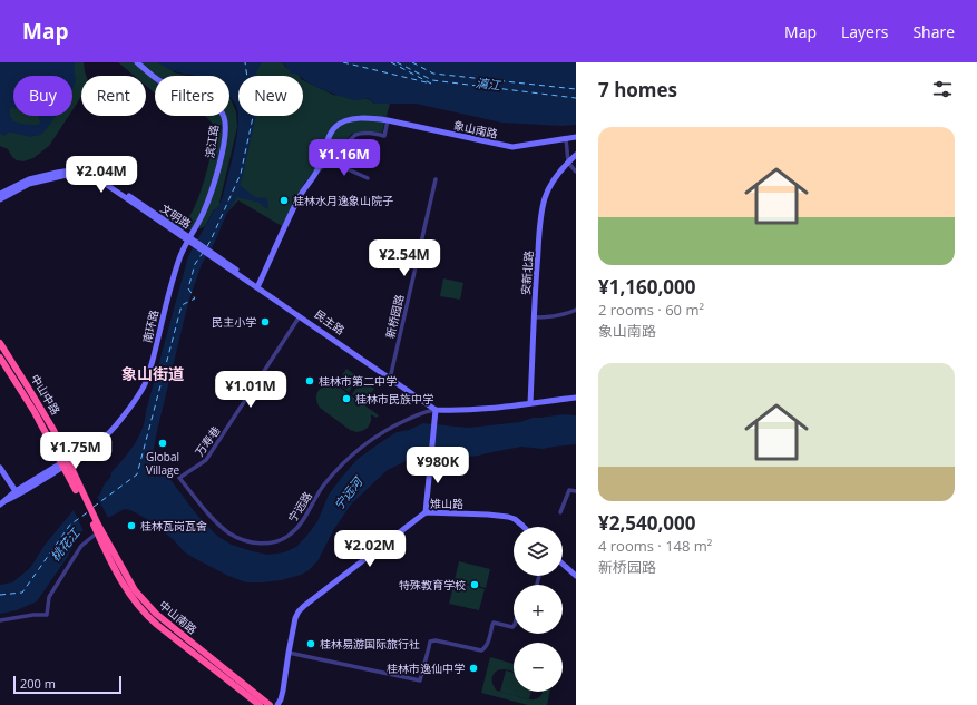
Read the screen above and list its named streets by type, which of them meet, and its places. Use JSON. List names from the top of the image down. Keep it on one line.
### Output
{"streets":{"highway":["中山中路","中山南路"],"street":["象山南路","滨江路","文明路","安新北路","新桥园路","民主路","南环路","万寿巷","雉山路","宁远路"]},"crossings":[["象山南路","民主路"],["滨江路","文明路"],["滨江路","南环路"],["文明路","民主路"],["文明路","南环路"],["新桥园路","民主路"],["民主路","万寿巷"],["民主路","宁远路"],["南环路","中山中路"],["万寿巷","宁远路"]],"districts":["象山街道"],"water":["漓江","宁远河","桃花江"],"places":["桂林水月逸象山院子","民主小学","桂林市第二中学","桂林市民族中学","Global Village","桂林瓦岗瓦舍","特殊教育学校","桂林易游国际旅行社","桂林市逸仙中学"],"scale_bar":"200 m","page":{"header":"Map","nav":["Map","Layers","Share"],"heading":"7 homes","chip":["Buy","Rent","Filters","New"],"list":[{"name":"¥1,160,000","note":"2 rooms · 60 m² · 象山南路"},{"name":"¥2,540,000","note":"4 rooms · 148 m² · 新桥园路"}],"price":["¥1.16M","¥2.04M","¥2.54M","¥1.01M","¥1.75M","¥980K","¥2.02M"],"map_buttons":["+","−"],"scale":"200 m"}}
